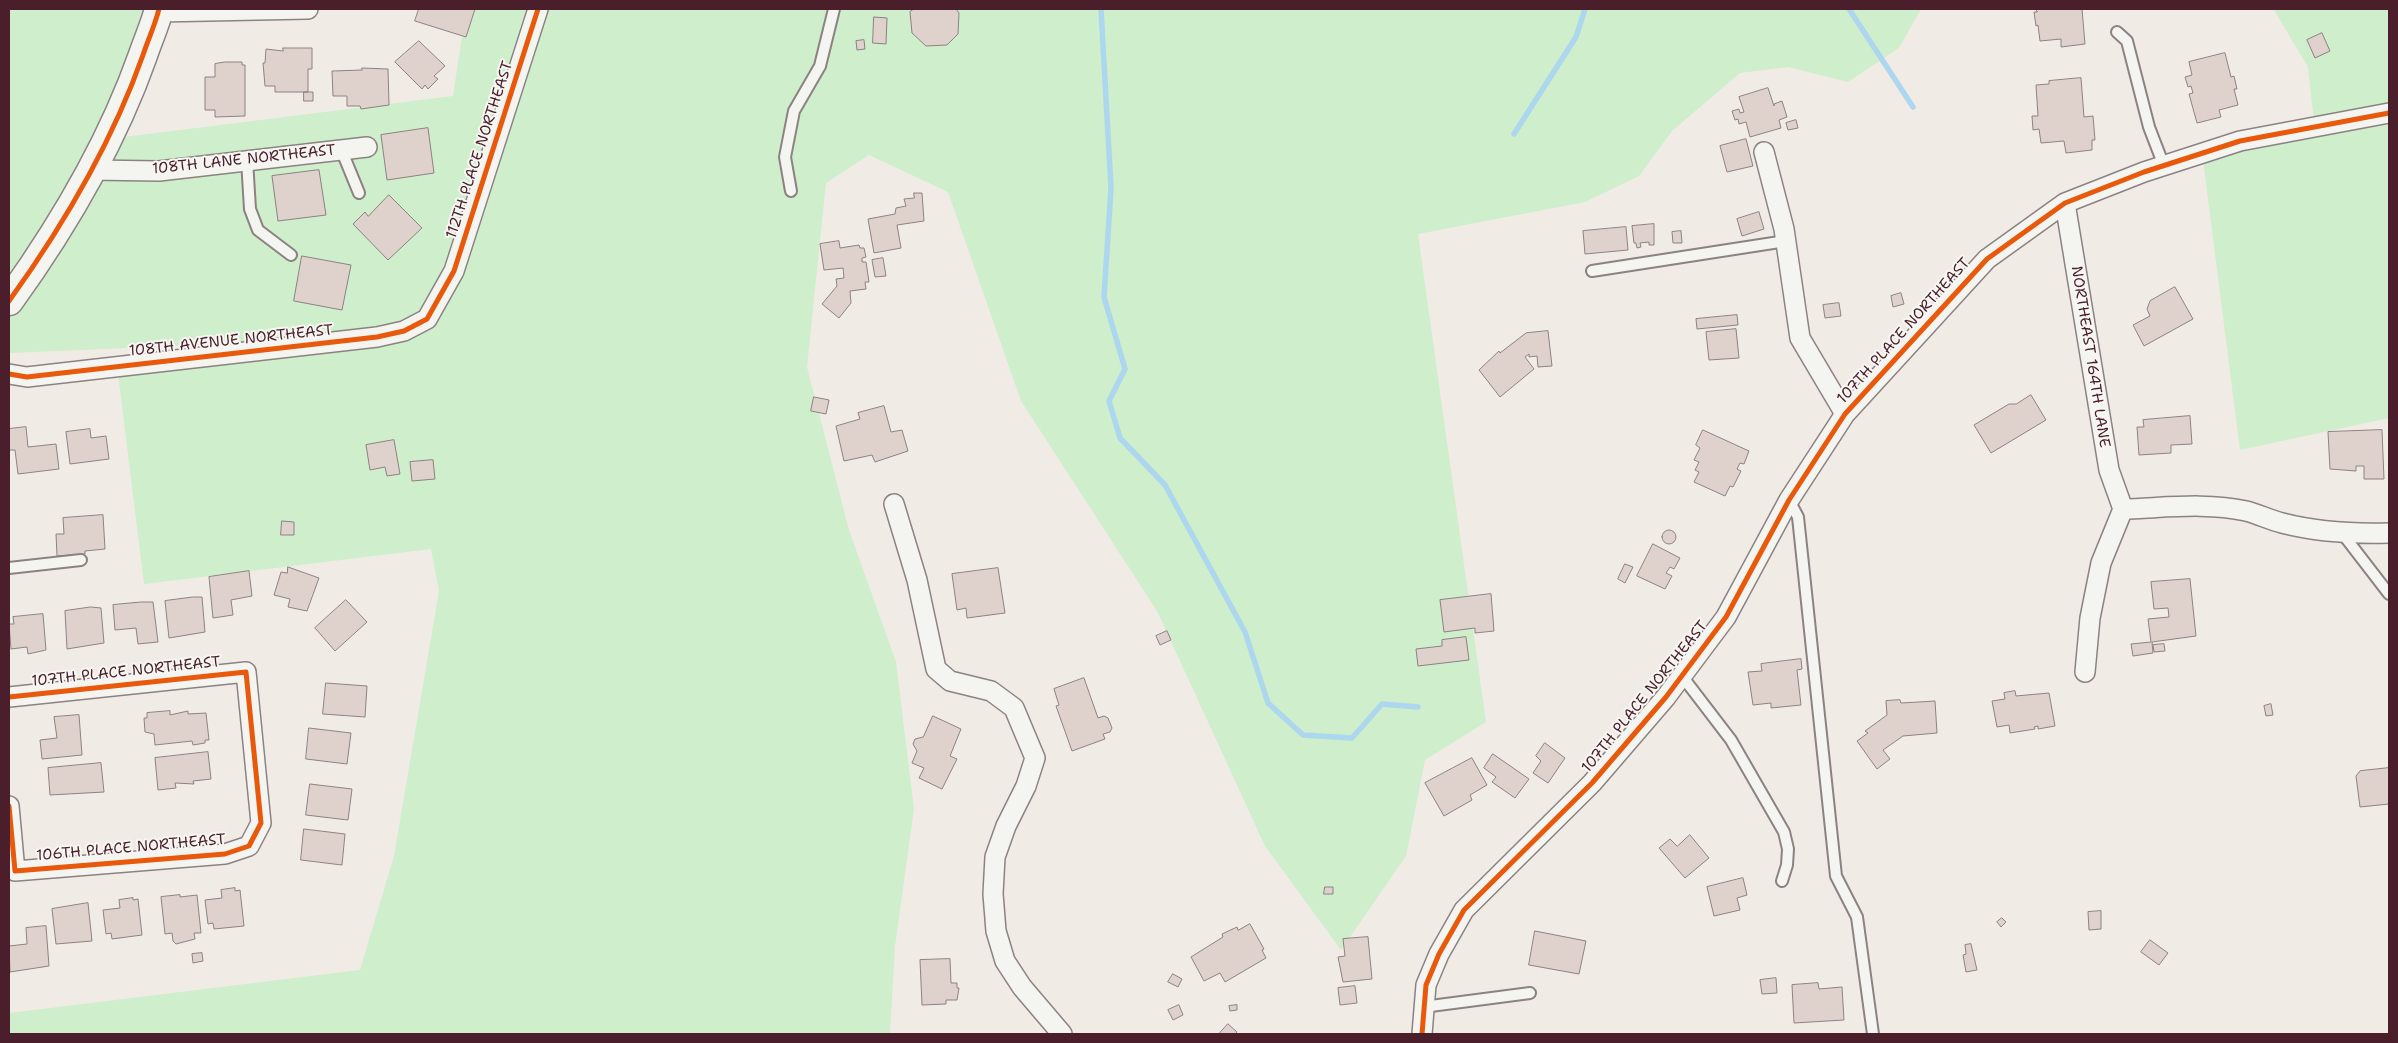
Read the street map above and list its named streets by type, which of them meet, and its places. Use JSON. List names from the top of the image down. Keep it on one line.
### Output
{"streets":{"street":["112TH PLACE NORTHEAST","108TH LANE NORTHEAST","107TH PLACE NORTHEAST","108TH AVENUE NORTHEAST","NORTHEAST 164TH LANE","106TH PLACE NORTHEAST"]},"crossings":[["112TH PLACE NORTHEAST","108TH AVENUE NORTHEAST"],["107TH PLACE NORTHEAST","NORTHEAST 164TH LANE"],["107TH PLACE NORTHEAST","106TH PLACE NORTHEAST"]]}
